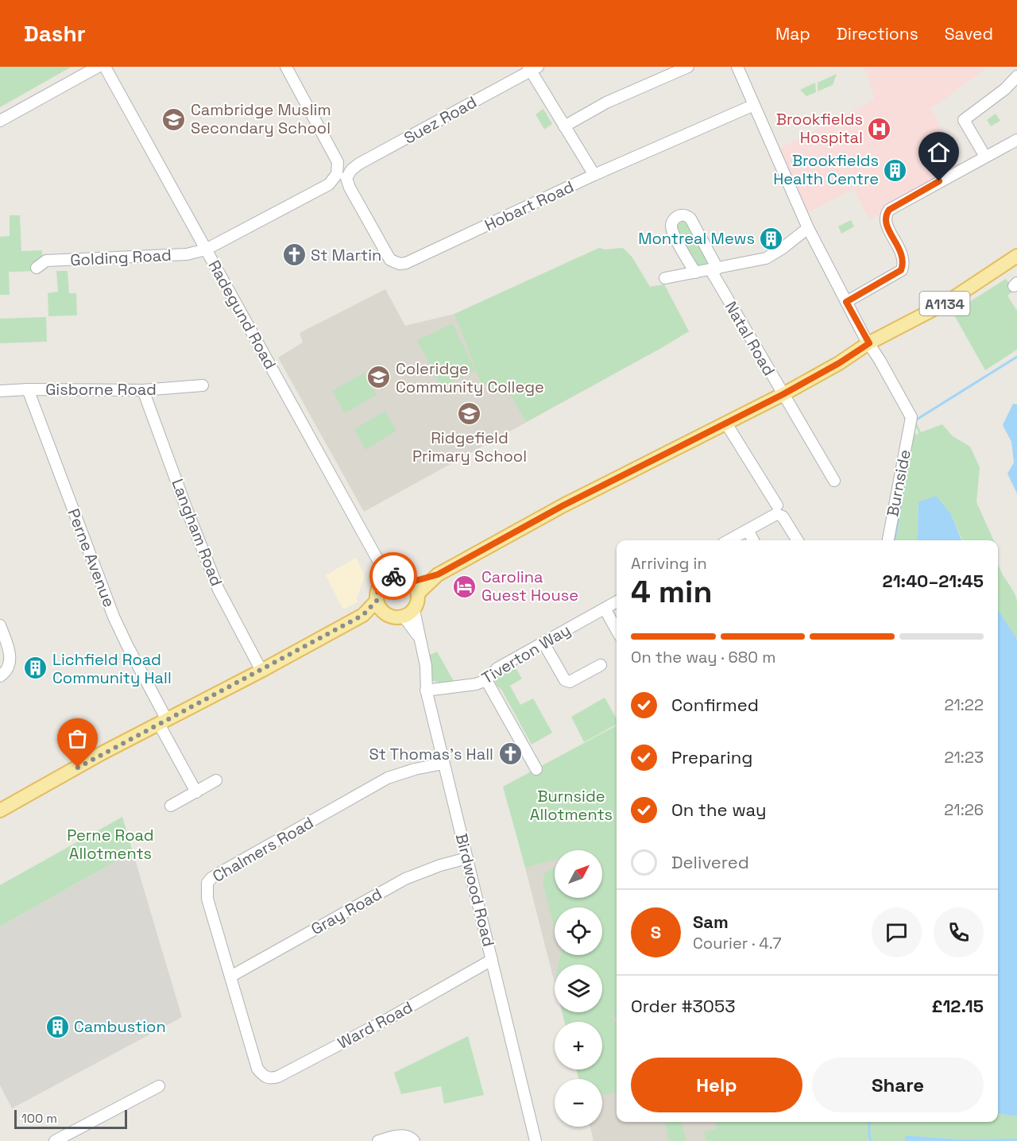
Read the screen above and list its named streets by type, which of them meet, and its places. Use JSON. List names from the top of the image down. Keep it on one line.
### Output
{"streets":{"main road":["A1134"],"street":["Suez Road","Hobart Road","Golding Road","Radegund Road","Natal Road","Gisborne Road","Burnside","Langham Road","Perne Avenue","Tiverton Way","Chalmers Road","Birdwood Road","Gray Road","Ward Road"]},"crossings":[["Suez Road","Hobart Road"],["Suez Road","Golding Road"],["Suez Road","Radegund Road"],["Golding Road","Radegund Road"],["A1134","Radegund Road"],["A1134","Natal Road"],["A1134","Burnside"],["A1134","Birdwood Road"],["Radegund Road","Birdwood Road"],["Gisborne Road","Langham Road"],["Gisborne Road","Perne Avenue"],["Tiverton Way","Birdwood Road"],["Chalmers Road","Birdwood Road"],["Chalmers Road","Gray Road"],["Chalmers Road","Ward Road"],["Birdwood Road","Gray Road"],["Birdwood Road","Ward Road"]],"parks":["Burnside Allotments","Perne Road Allotments"],"places":{"school or university":["Cambridge Muslim Secondary School","Coleridge Community College","Ridgefield Primary School"],"hospital":["Brookfields Hospital"],"building":["Brookfields Health Centre","Montreal Mews","Lichfield Road Community Hall","Cambustion"],"church":["St Martin","St Thomas's Hall"],"hotel":["Carolina Guest House"]},"scale_bar":"100 m","north":"top right","page":{"header":"Dashr","nav":["Map","Directions","Saved"],"heading":["4 min","Arriving in","21:40–21:45"],"panel":["Sam","Courier · 4.7","Order #3053","£12.15"],"bar":"On the way · 680 m","list":[["Confirmed","21:22"],["Preparing","21:23"],["On the way","21:26"],"Delivered"],"map_buttons":["+","−"],"round":"S","buttons":["Help","Share"],"scale":"100 m"}}
